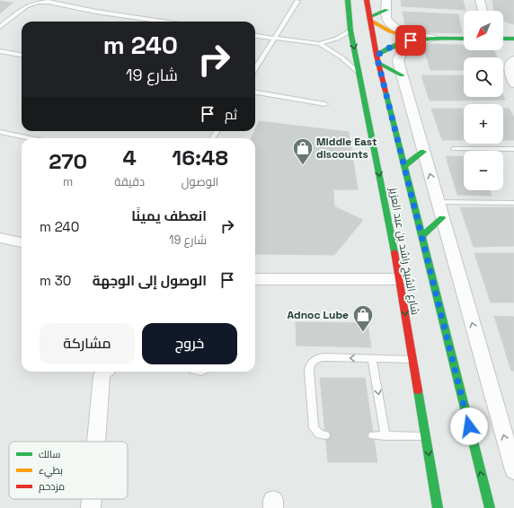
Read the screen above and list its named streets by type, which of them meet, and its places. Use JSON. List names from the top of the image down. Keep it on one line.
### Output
{"streets":{"main road":["شارع الشيخ راشد بن عبد العزيز"]},"places":{"shop":["Middle East discounts","Adnoc Lube"]},"legend":["سالك","بطيء","مزدحم"],"north":"bottom left","page":{"map_buttons":["+","−"],"turn":["240 m","شارع 19"],"then":"ثم","eta":["16:48","الوصول","4","دقيقة","270","m"],"list":[{"name":"انعطف يمينًا","note":"شارع 19","value":"240 m"},{"name":"الوصول إلى الوجهة","value":"30 m"}],"buttons":["خروج","مشاركة"]}}
